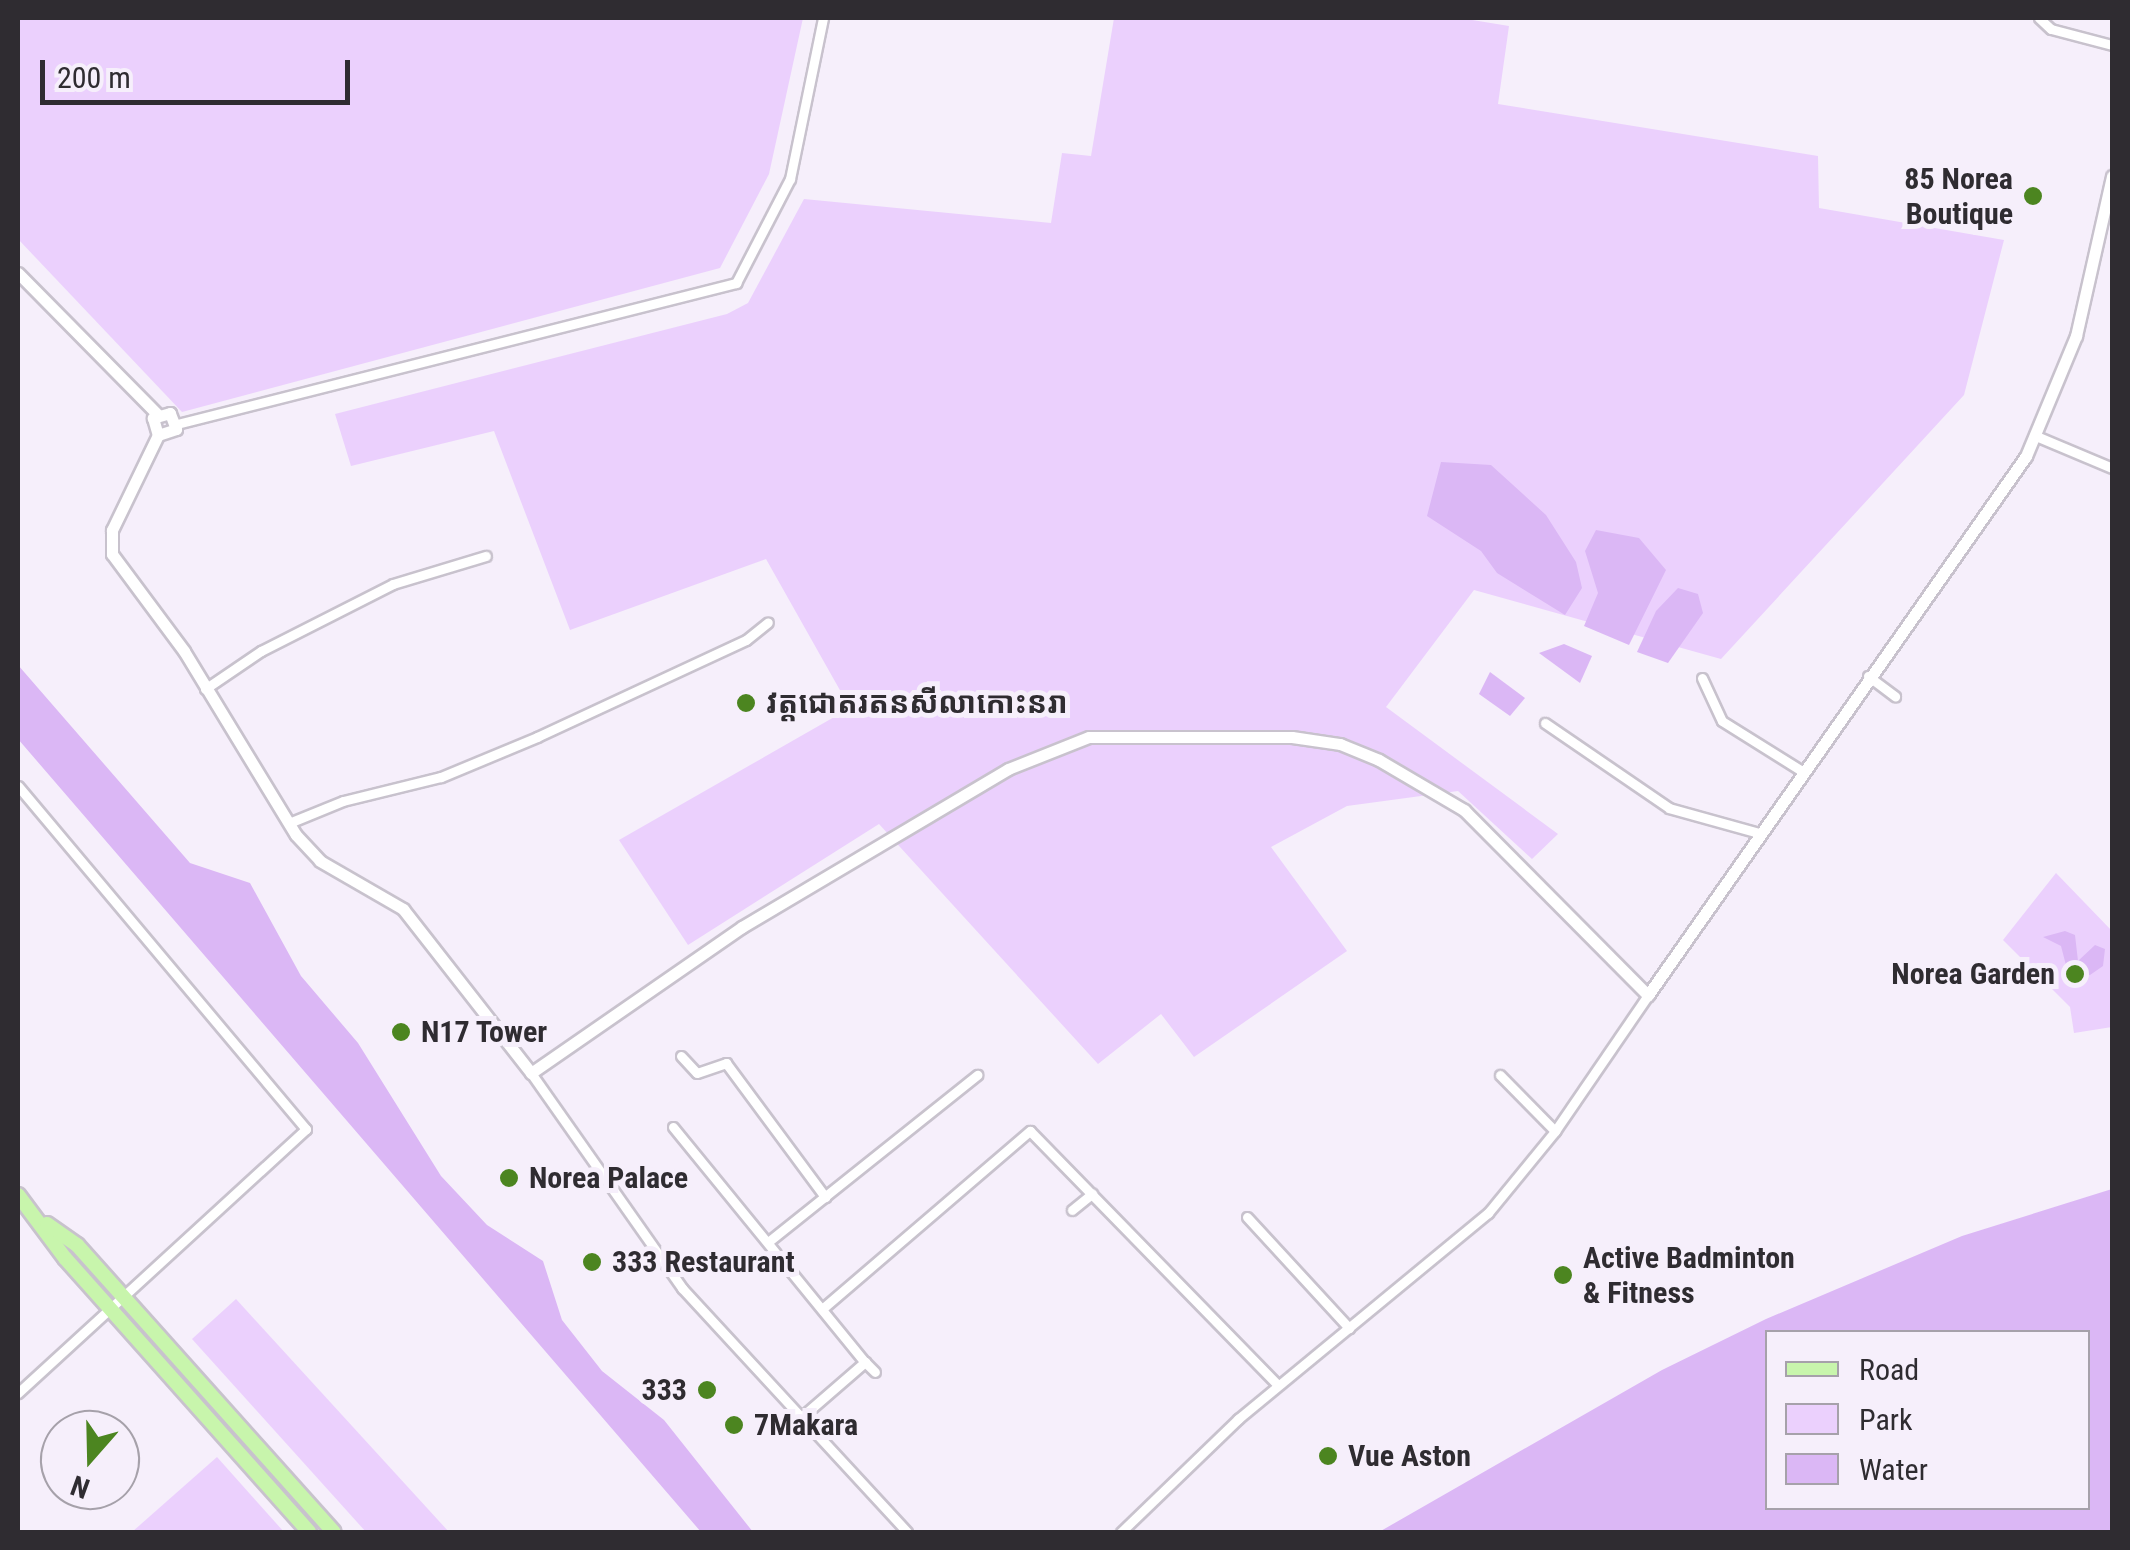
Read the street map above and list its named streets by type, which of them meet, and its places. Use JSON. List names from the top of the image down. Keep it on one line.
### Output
{"places":["85 Norea Boutique","វត្តជោតរតនសីលាកោះនរា","Norea Garden","N17 Tower","Norea Palace","333 Restaurant","Active Badminton & Fitness","333","7Makara","Vue Aston"],"legend":["Road","Park","Water"],"scale_bar":"200 m","north":"bottom"}
